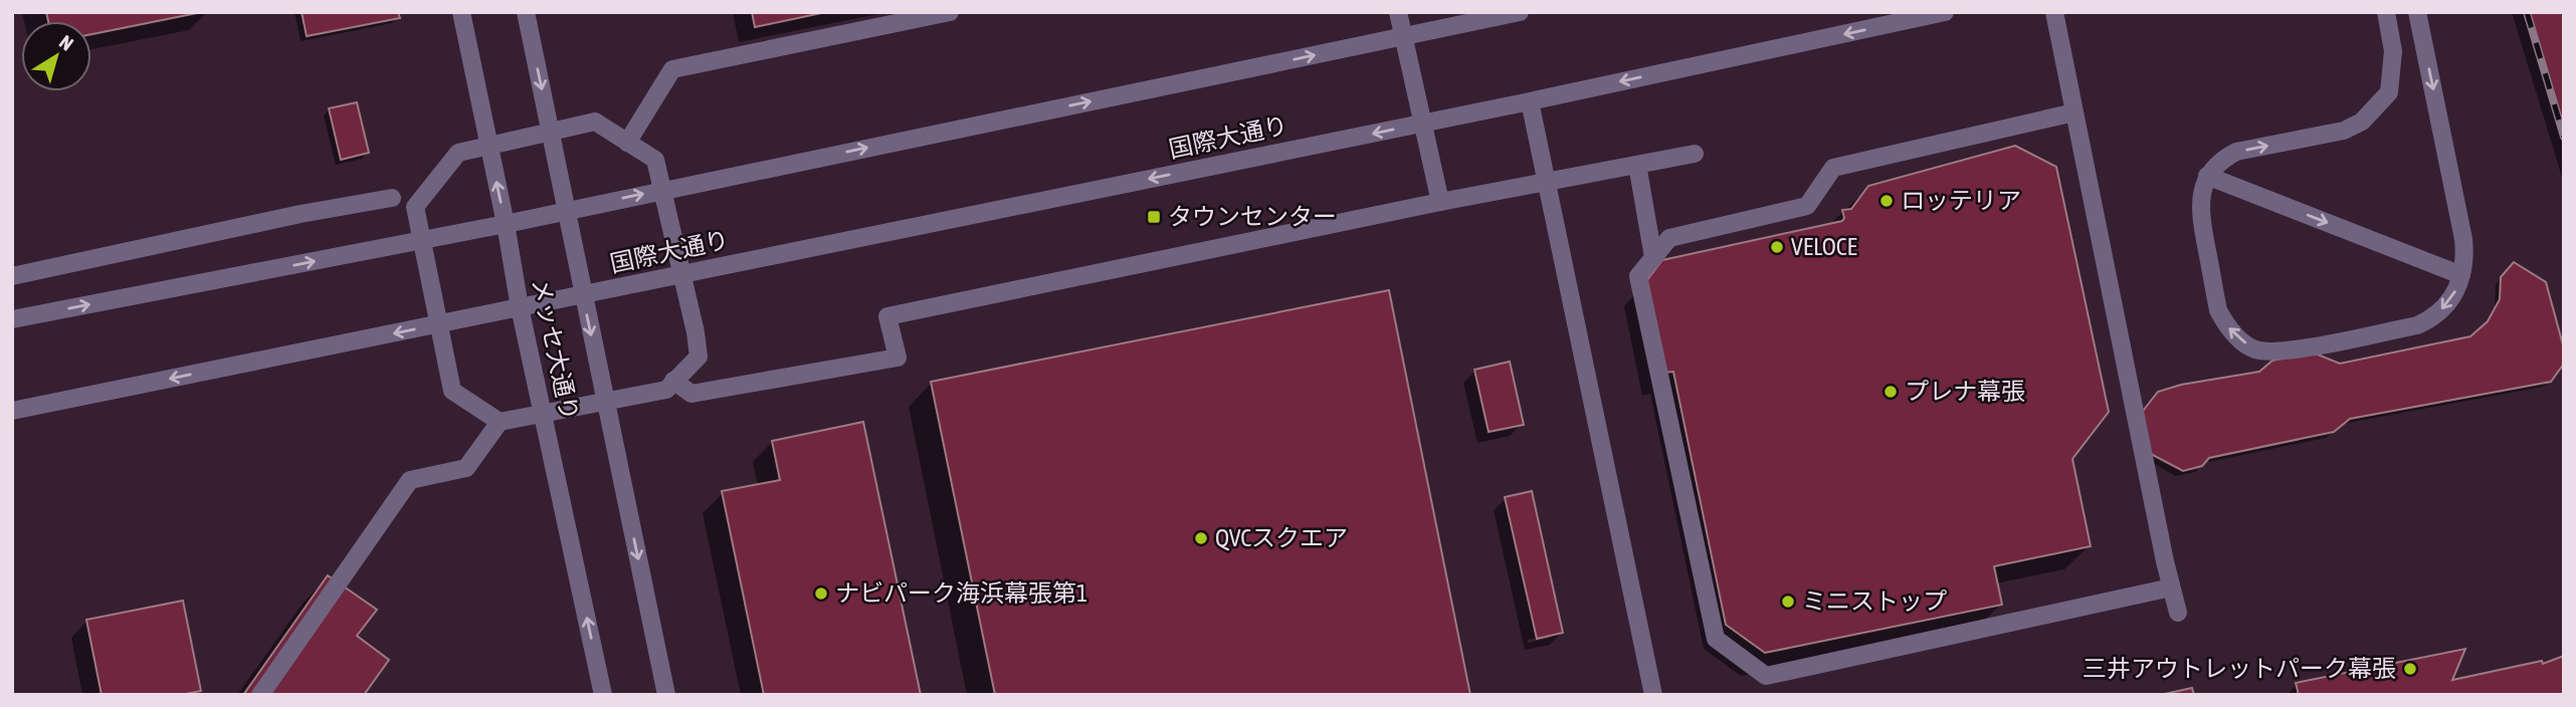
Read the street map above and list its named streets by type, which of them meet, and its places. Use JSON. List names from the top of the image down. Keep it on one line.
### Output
{"streets":{"street":["国際大通り","メッセ大通り"]},"crossings":[["国際大通り","メッセ大通り"]],"places":{"other":["ロッテリア","VELOCE","プレナ幕張","QVCスクエア","ナビパーク海浜幕張第1","ミニストップ","三井アウトレットパーク幕張"],"transit":["タウンセンター"]},"north":"top right"}
